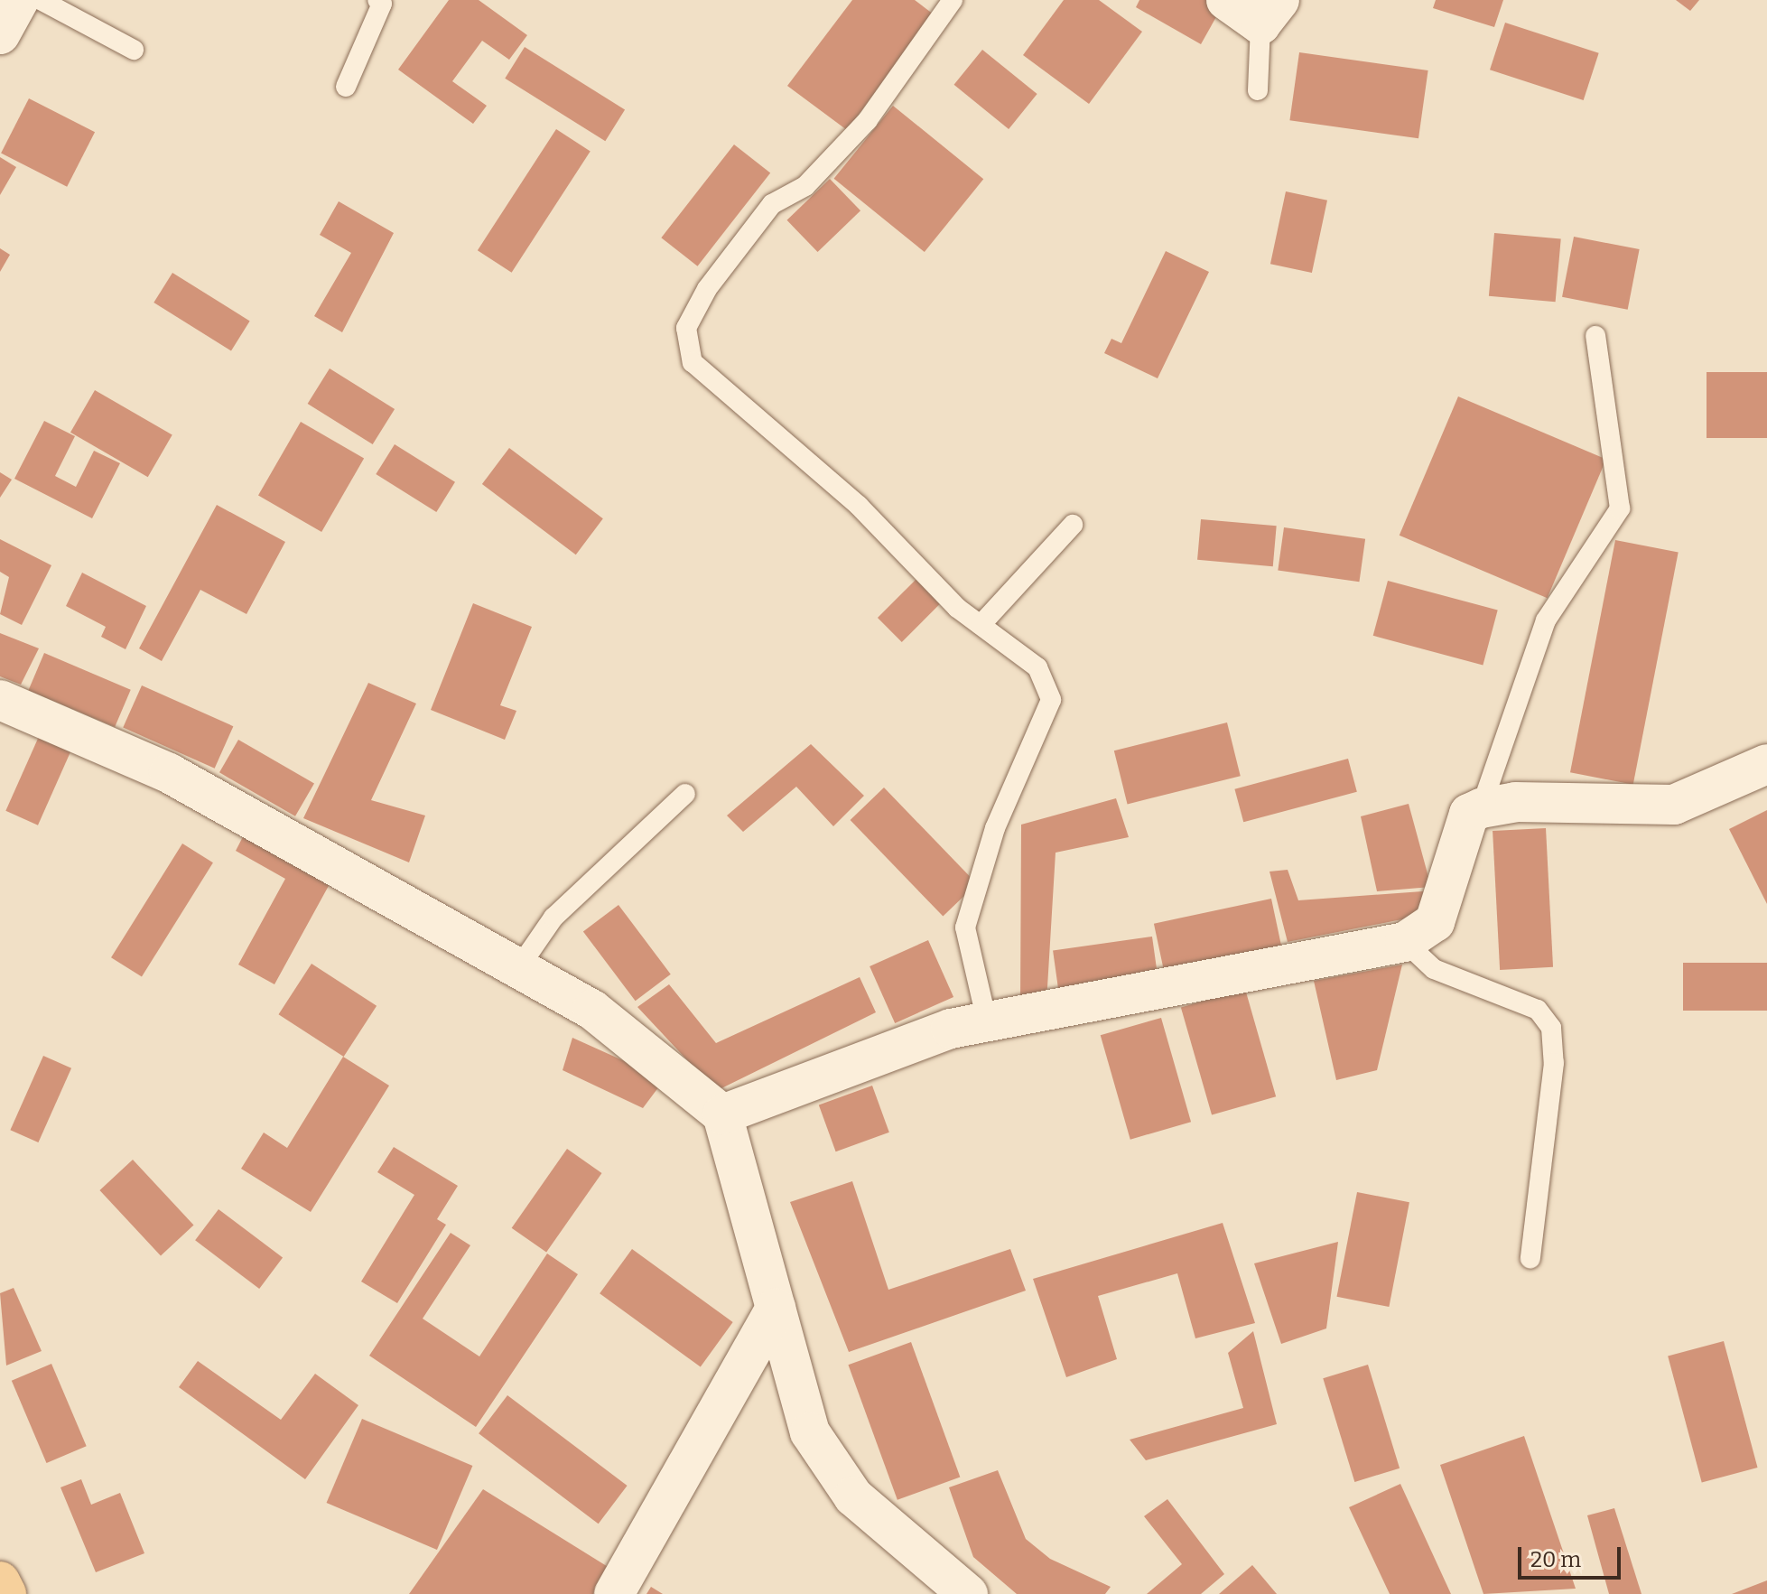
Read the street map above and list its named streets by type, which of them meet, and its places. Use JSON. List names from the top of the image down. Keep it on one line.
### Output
{"scale_bar":"20 m"}
